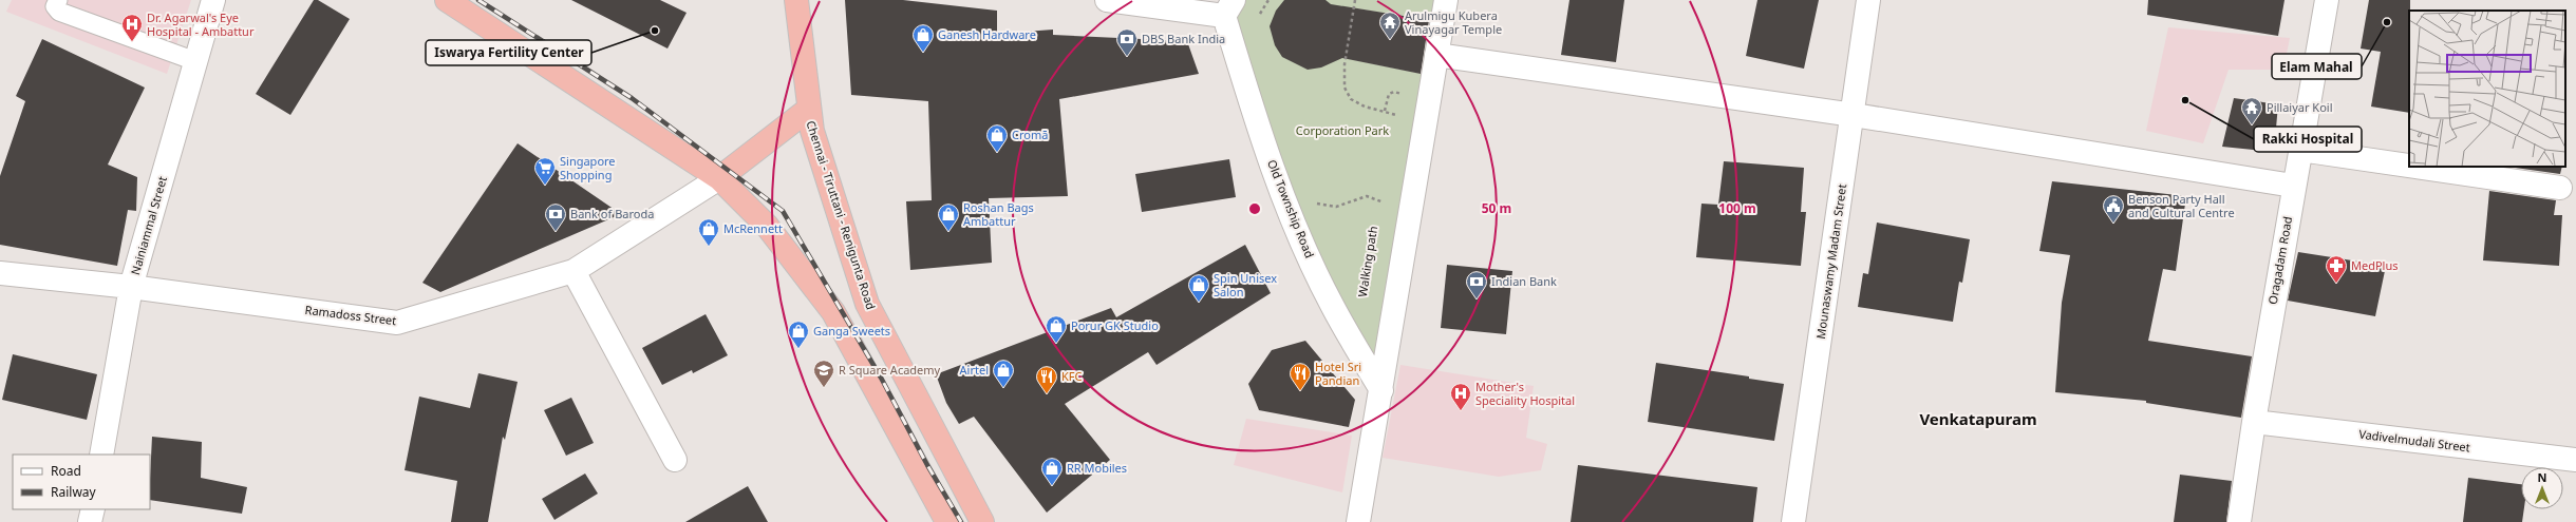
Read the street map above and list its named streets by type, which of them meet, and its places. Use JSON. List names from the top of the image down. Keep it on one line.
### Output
{"streets":{"highway":["Chennai - Tiruttani - Renigunta Road"],"street":["Old Township Road","Nainiammal Street","Oragadam Road","Mounaswamy Madam Street","Ramadoss Street","Vadivelmudali Street"]},"crossings":[["Nainiammal Street","Ramadoss Street"],["Oragadam Road","Vadivelmudali Street"]],"districts":["Venkatapuram"],"parks":["Corporation Park"],"places":{"other":["Elam Mahal","Iswarya Fertility Center","Rakki Hospital"],"temple":["Arulmigu Kubera Vinayagar Temple","Pillaiyar Koil"],"hospital":["Dr. Agarwal's Eye Hospital - Ambattur","Mother's Speciality Hospital"],"shop":["Ganesh Hardware","Cromā","Roshan Bags Ambattur","McRennett","Spin Unisex Salon","Porur GK Studio","Ganga Sweets","Airtel","RR Mobiles"],"bank":["DBS Bank India","Bank of Baroda","Indian Bank"],"supermarket":["Singapore Shopping"],"public building":["Benson Party Hall and Cultural Centre"],"pharmacy":["MedPlus"],"school or university":["R Square Academy"],"restaurant":["Hotel Sri Pandian","KFC"]},"legend":["Road","Railway"],"north":"top","rings":["50 m","100 m"]}
